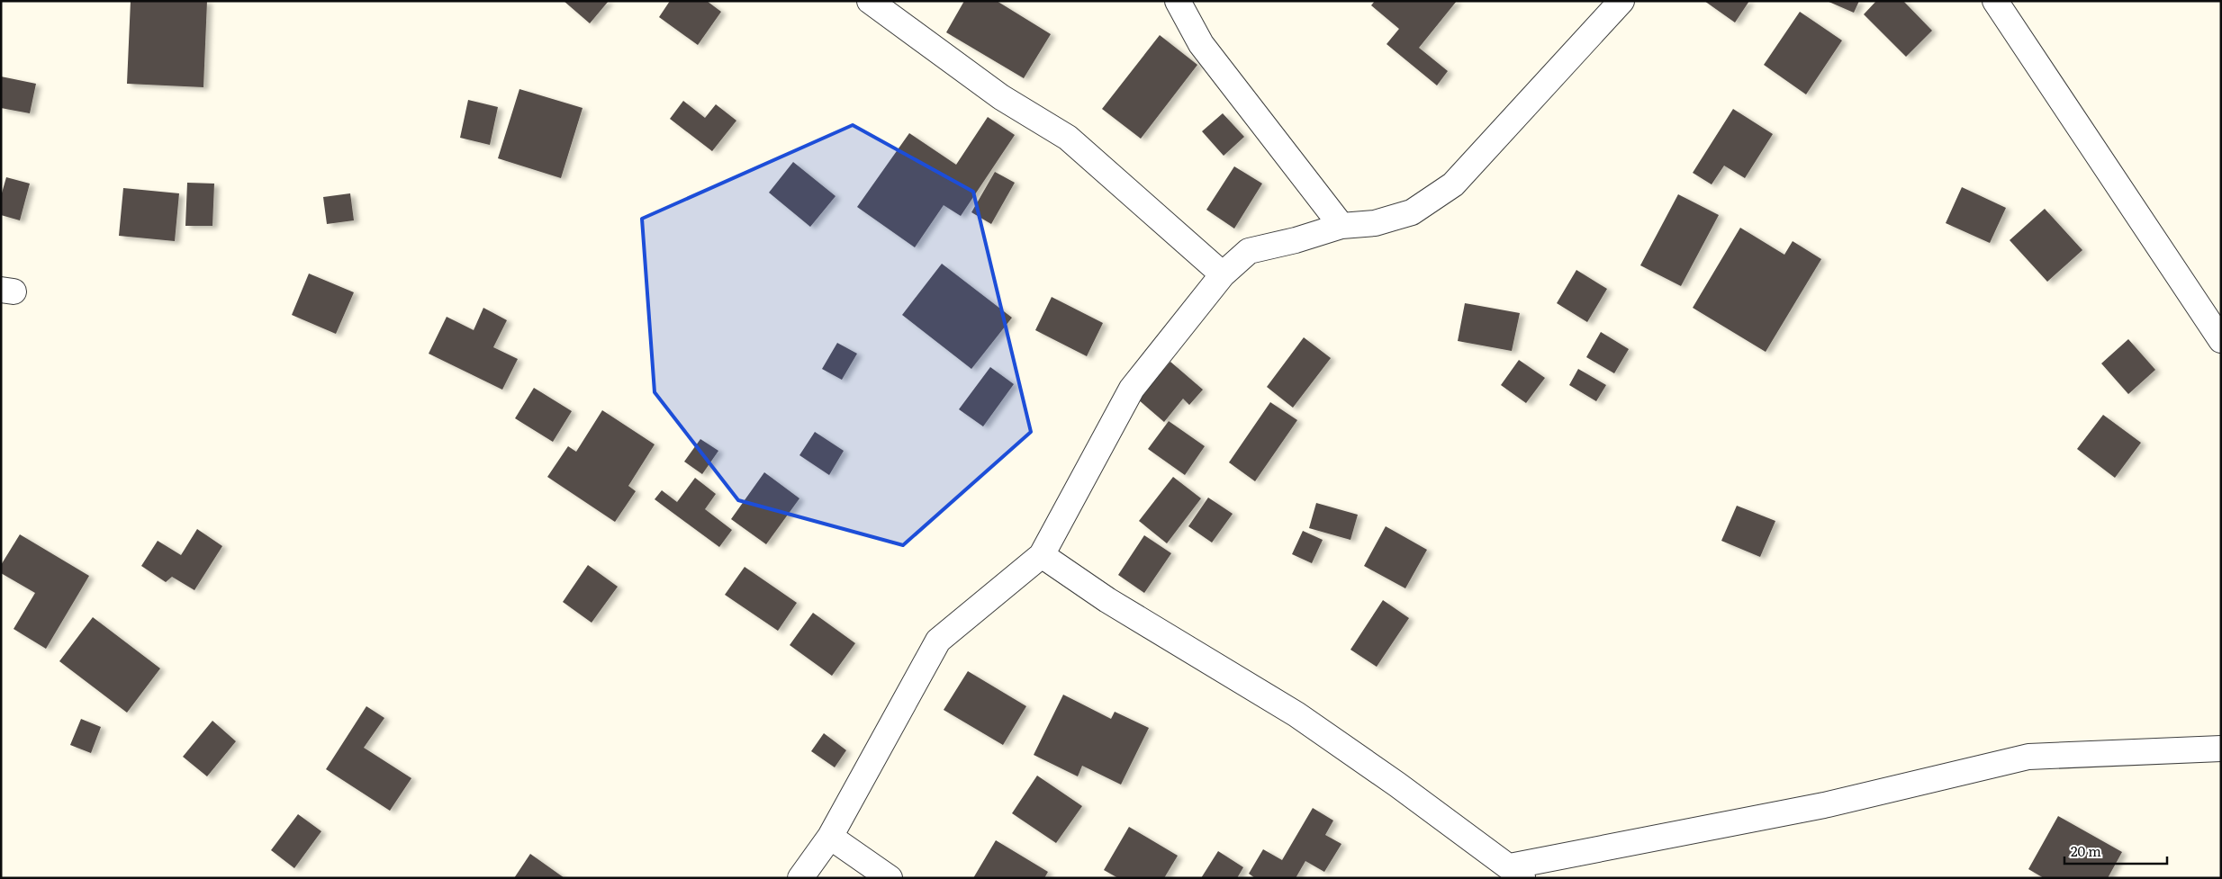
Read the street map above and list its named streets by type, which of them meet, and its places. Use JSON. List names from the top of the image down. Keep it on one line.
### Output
{"scale_bar":"20 m"}
